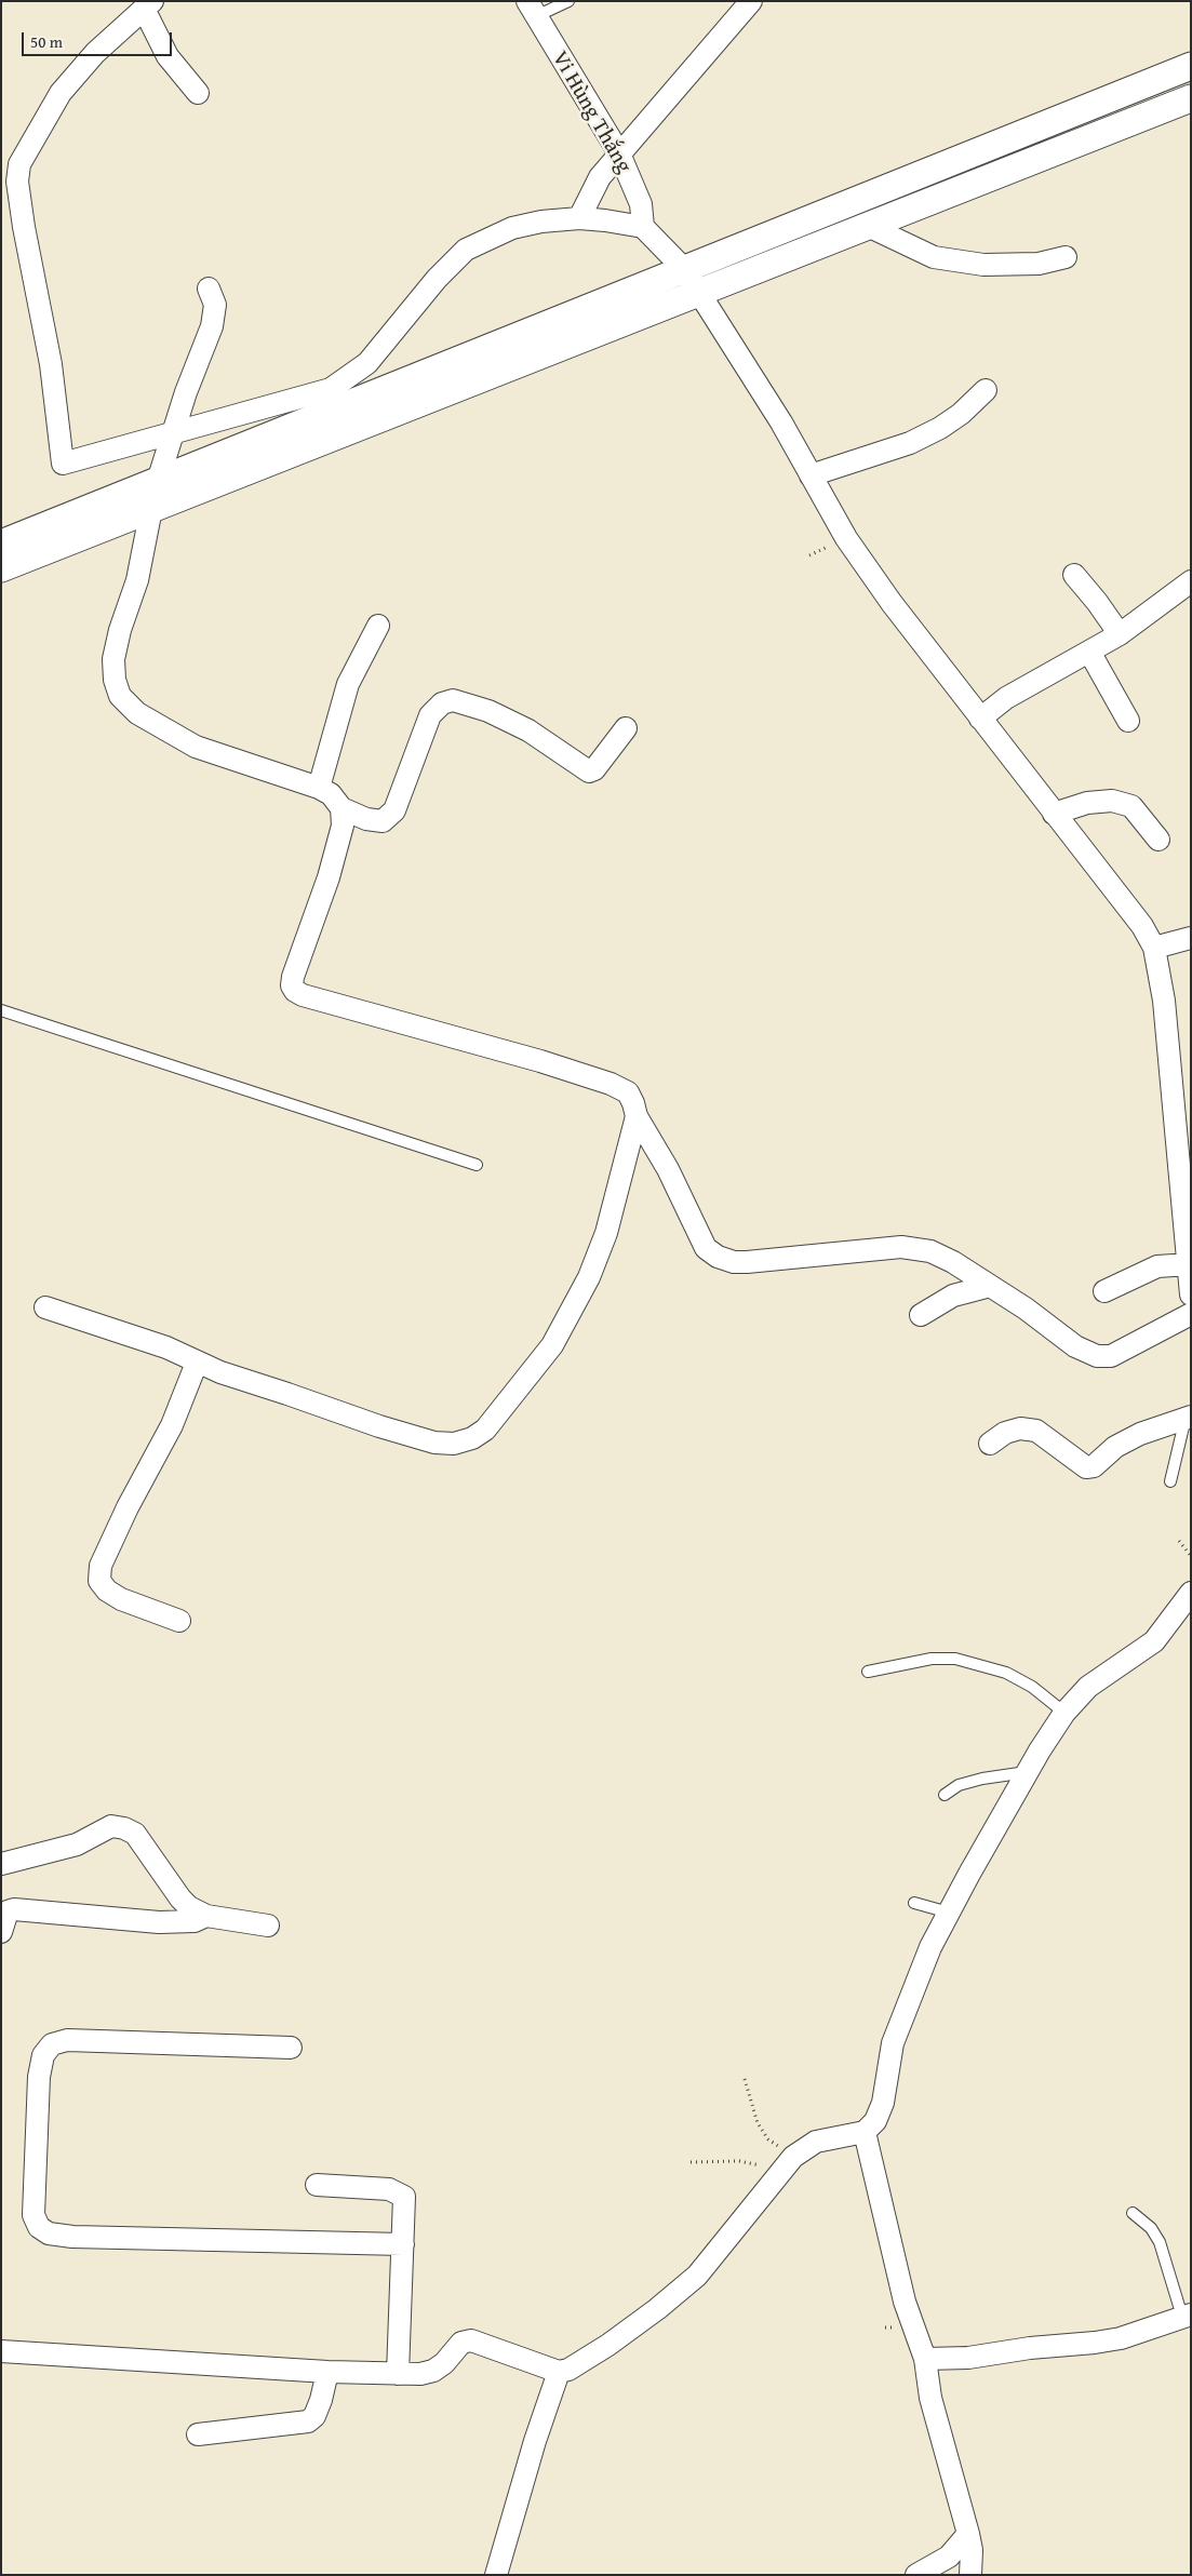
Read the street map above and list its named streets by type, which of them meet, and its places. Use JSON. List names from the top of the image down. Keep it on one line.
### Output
{"streets":{"street":["Vi Hùng Thắng"]},"scale_bar":"50 m"}
